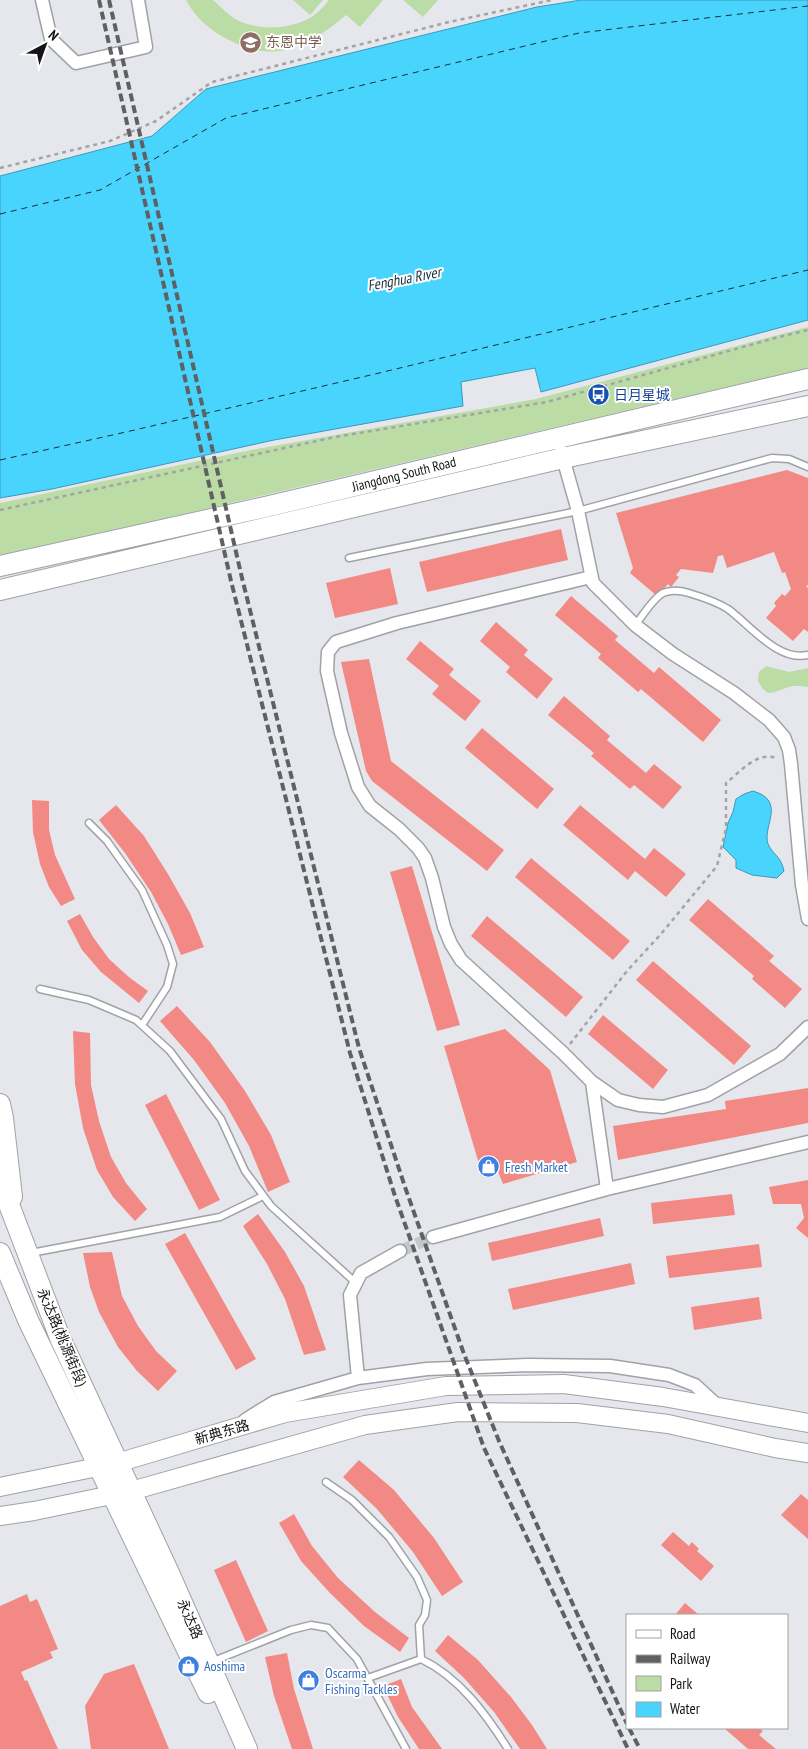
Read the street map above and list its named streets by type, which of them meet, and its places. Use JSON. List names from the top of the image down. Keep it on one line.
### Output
{"streets":{"main road":["Jiangdong South Road","永达路(桃源街段)","新典东路","永达路"]},"crossings":[["永达路(桃源街段)","新典东路"],["永达路(桃源街段)","永达路"]],"water":["Fenghua Rıver"],"places":{"school or university":["东恩中学"],"bus stop":["日月星城"],"shop":["Fresh Market","Aoshima","Oscarma Fishing Tackles"]},"legend":["Road","Railway","Park","Water"],"north":"top right"}
